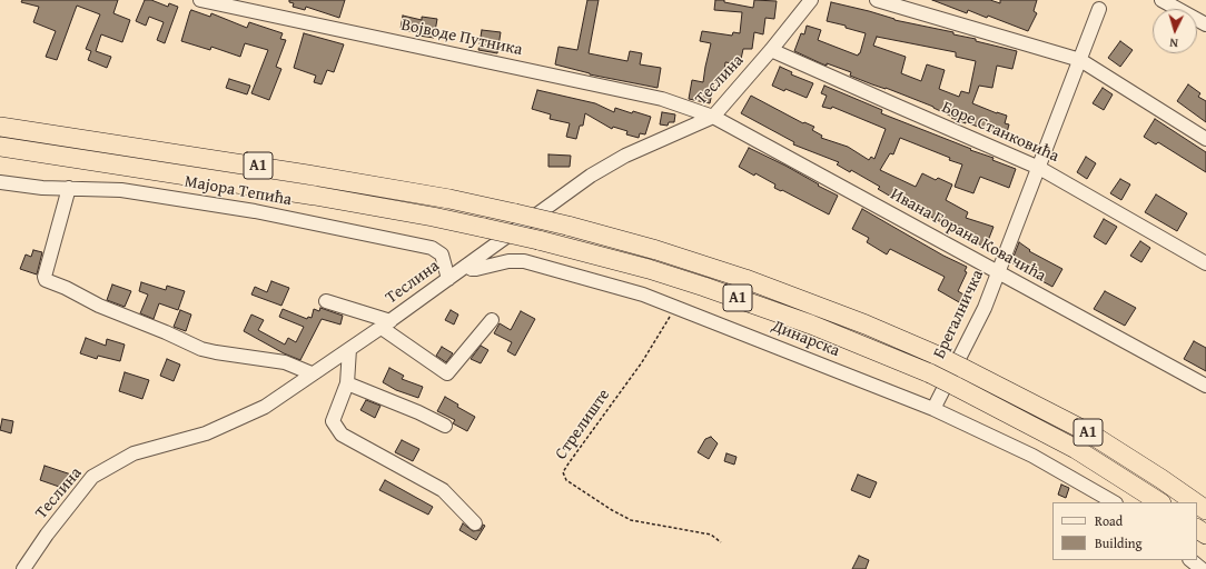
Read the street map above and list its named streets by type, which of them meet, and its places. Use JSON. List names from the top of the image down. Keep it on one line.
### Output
{"streets":{"highway":["A1"],"street":["Војводе Путника","Теслина","Боре Станковића","Мајора Тепића","Ивана Горана Ковачића","Брегалничка","Динарска"],"path":["Стрелиште"]},"crossings":[["Војводе Путника","Теслина"],["Војводе Путника","Ивана Горана Ковачића"],["Теслина","Боре Станковића"],["Теслина","Мајора Тепића"],["Теслина","Ивана Горана Ковачића"],["Теслина","Динарска"],["Боре Станковића","Брегалничка"],["Ивана Горана Ковачића","Брегалничка"],["Брегалничка","Динарска"],["Динарска","Стрелиште"]],"legend":["Road","Building"],"north":"bottom"}
